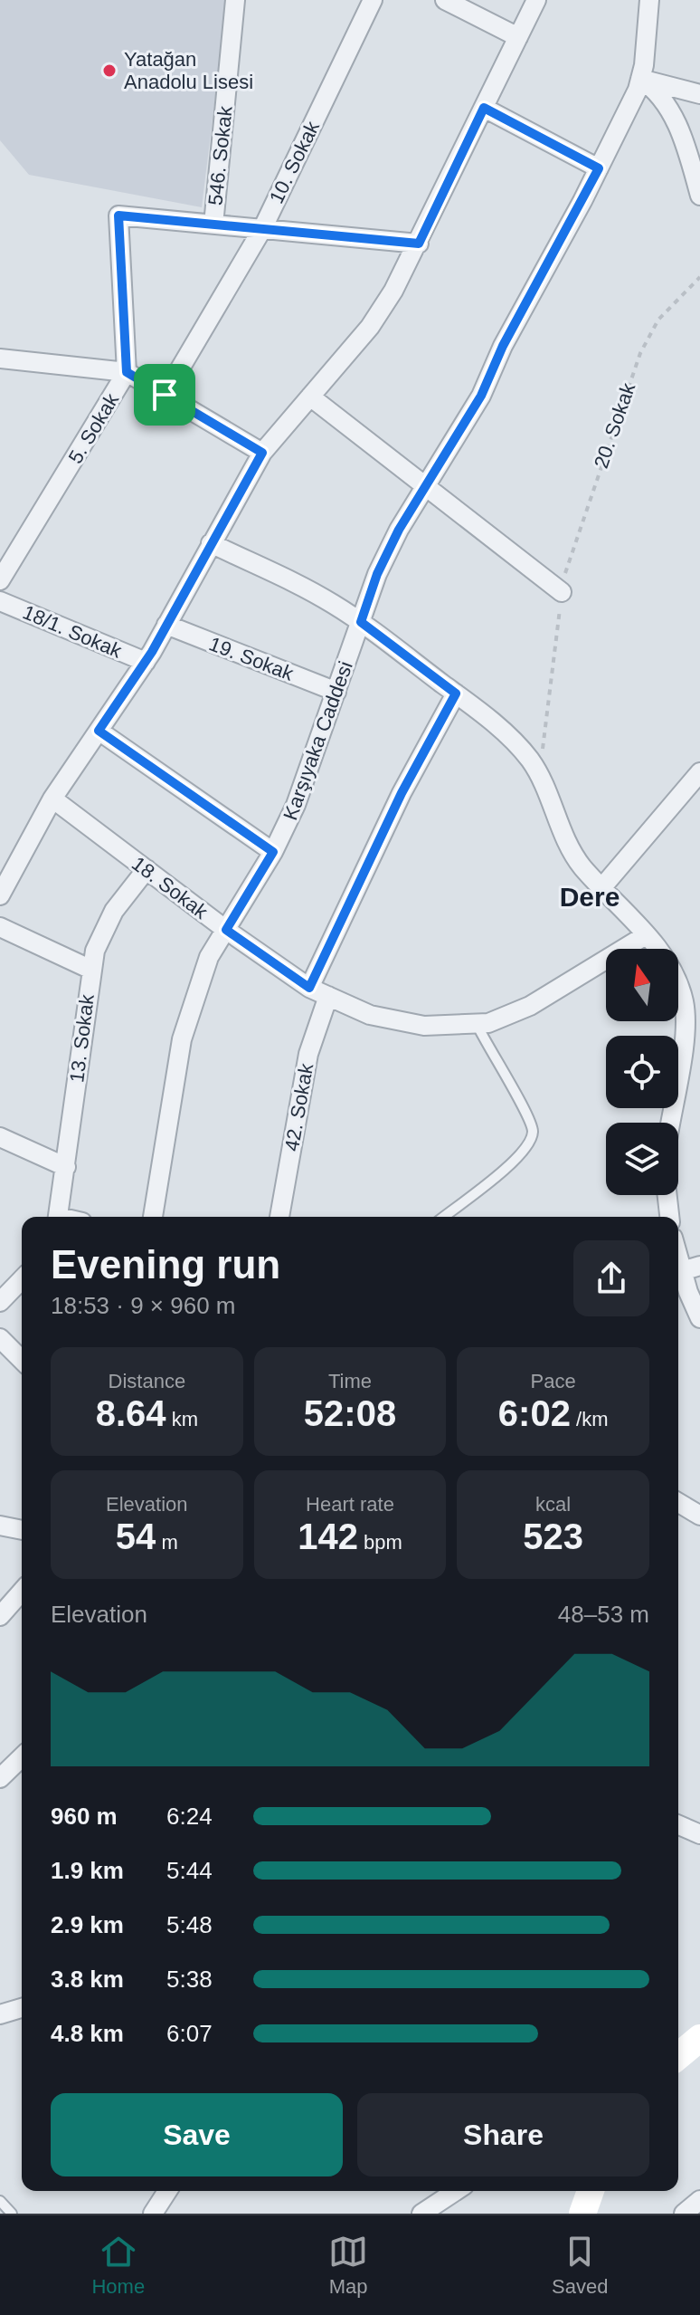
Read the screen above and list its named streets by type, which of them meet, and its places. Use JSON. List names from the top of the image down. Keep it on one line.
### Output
{"streets":{"street":["546. Sokak","10. Sokak","5. Sokak","18/1. Sokak","19. Sokak","Karşıyaka Caddesi","18. Sokak","13. Sokak","42. Sokak"],"path":["20. Sokak"]},"crossings":[["546. Sokak","5. Sokak"],["19. Sokak","Karşıyaka Caddesi"],["Karşıyaka Caddesi","18. Sokak"],["18. Sokak","13. Sokak"],["18. Sokak","42. Sokak"]],"districts":["Dere"],"places":["Yatağan Anadolu Lisesi"],"north":"top","page":{"heading":["Evening run","18:53 · 9 × 960 m"],"stats":[["Distance","8.64 km"],["Time","52:08"],["Pace","6:02 /km"],["Elevation","54 m"],["Heart rate","142 bpm"],["kcal","523"]],"chart":["Elevation","48–53 m"],"list":[{"name":"960 m","note":"6:24"},{"name":"1.9 km","note":"5:44"},{"name":"2.9 km","note":"5:48"},{"name":"3.8 km","note":"5:38"},{"name":"4.8 km","note":"6:07"}],"buttons":["Save","Share"],"tabs":["Home","Map","Saved"]}}
